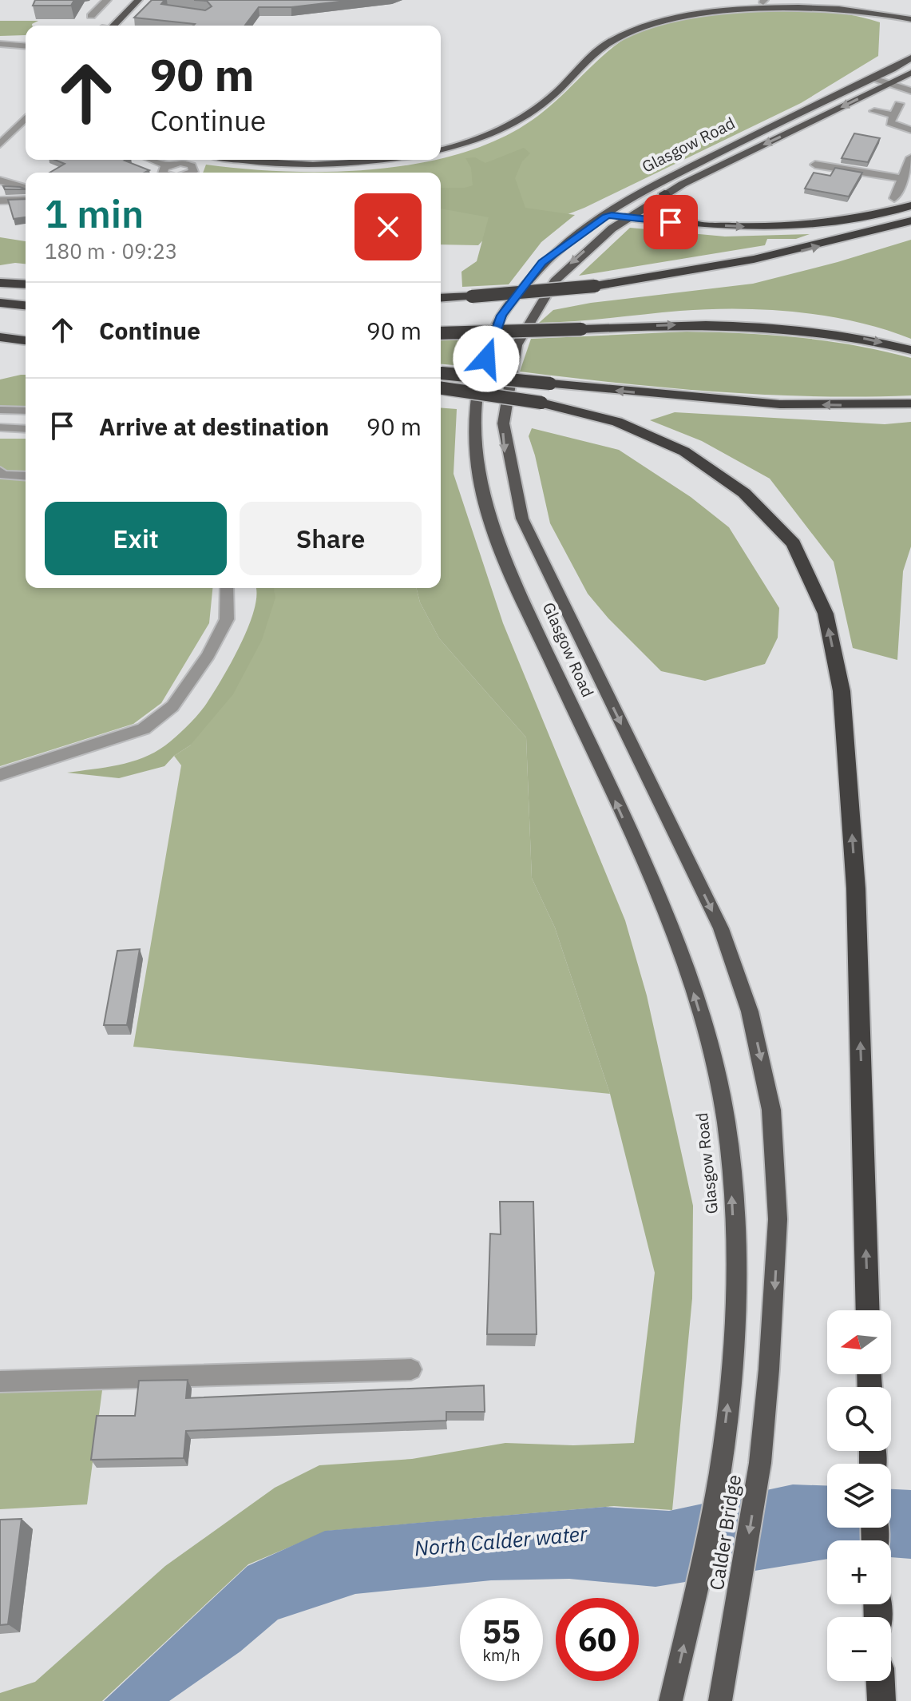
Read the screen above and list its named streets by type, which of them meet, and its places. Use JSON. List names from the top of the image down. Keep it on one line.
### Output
{"streets":{"main road":["Glasgow Road","Calder Bridge"]},"crossings":[["Glasgow Road","Calder Bridge"]],"water":["North Calder water"],"north":"left","page":{"turn":["90 m","Continue"],"heading":["1 min","180 m · 09:23"],"list":[{"name":"Continue","value":"90 m"},{"name":"Arrive at destination","value":"90 m"}],"buttons":["Exit","Share"],"map_buttons":["+","−"],"speed":"55 km/h","limit":"60"}}
